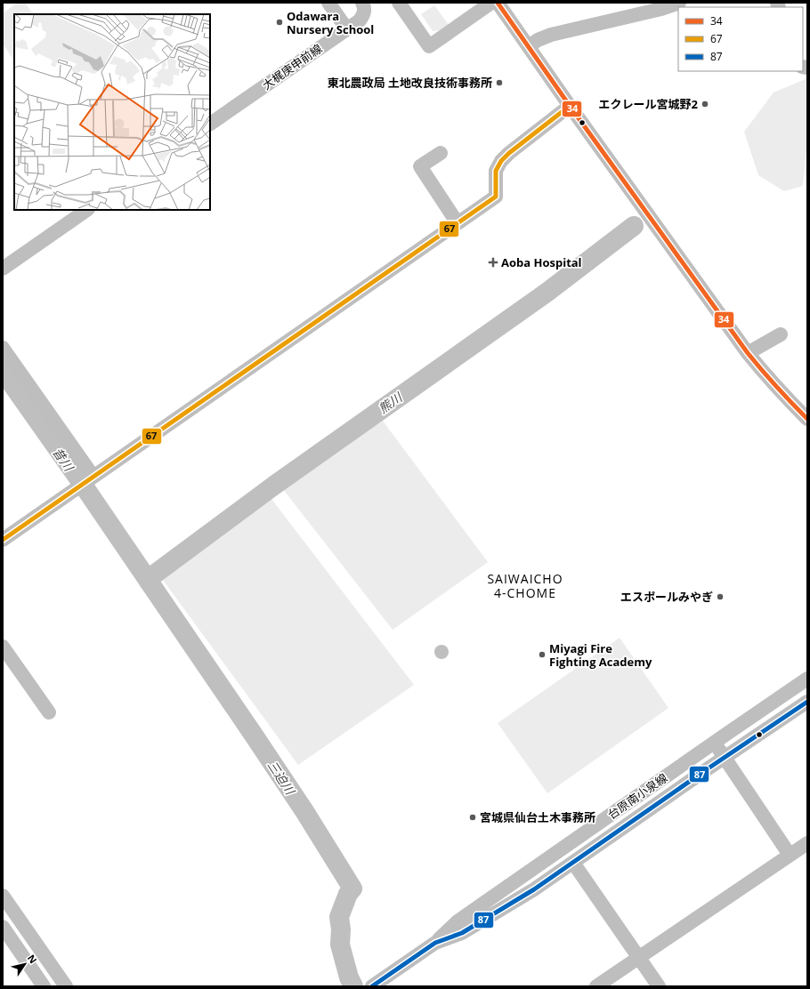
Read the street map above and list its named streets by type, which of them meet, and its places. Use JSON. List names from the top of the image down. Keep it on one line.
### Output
{"streets":{"street":["大梶庚申前線","台原南小泉線"]},"districts":["SAIWAICHO 4-CHOME"],"water":["熊川","昔川","三迫川"],"places":{"other":["Odawara Nursery School","東北農政局 土地改良技術事務所","エクレール宮城野2","エスポールみやぎ","Miyagi Fire Fighting Academy","宮城県仙台土木事務所"],"health":["Aoba Hospital"]},"lines":["transit line 34","transit line 67","transit line 87"],"legend":["34","67","87"],"north":"top right"}
